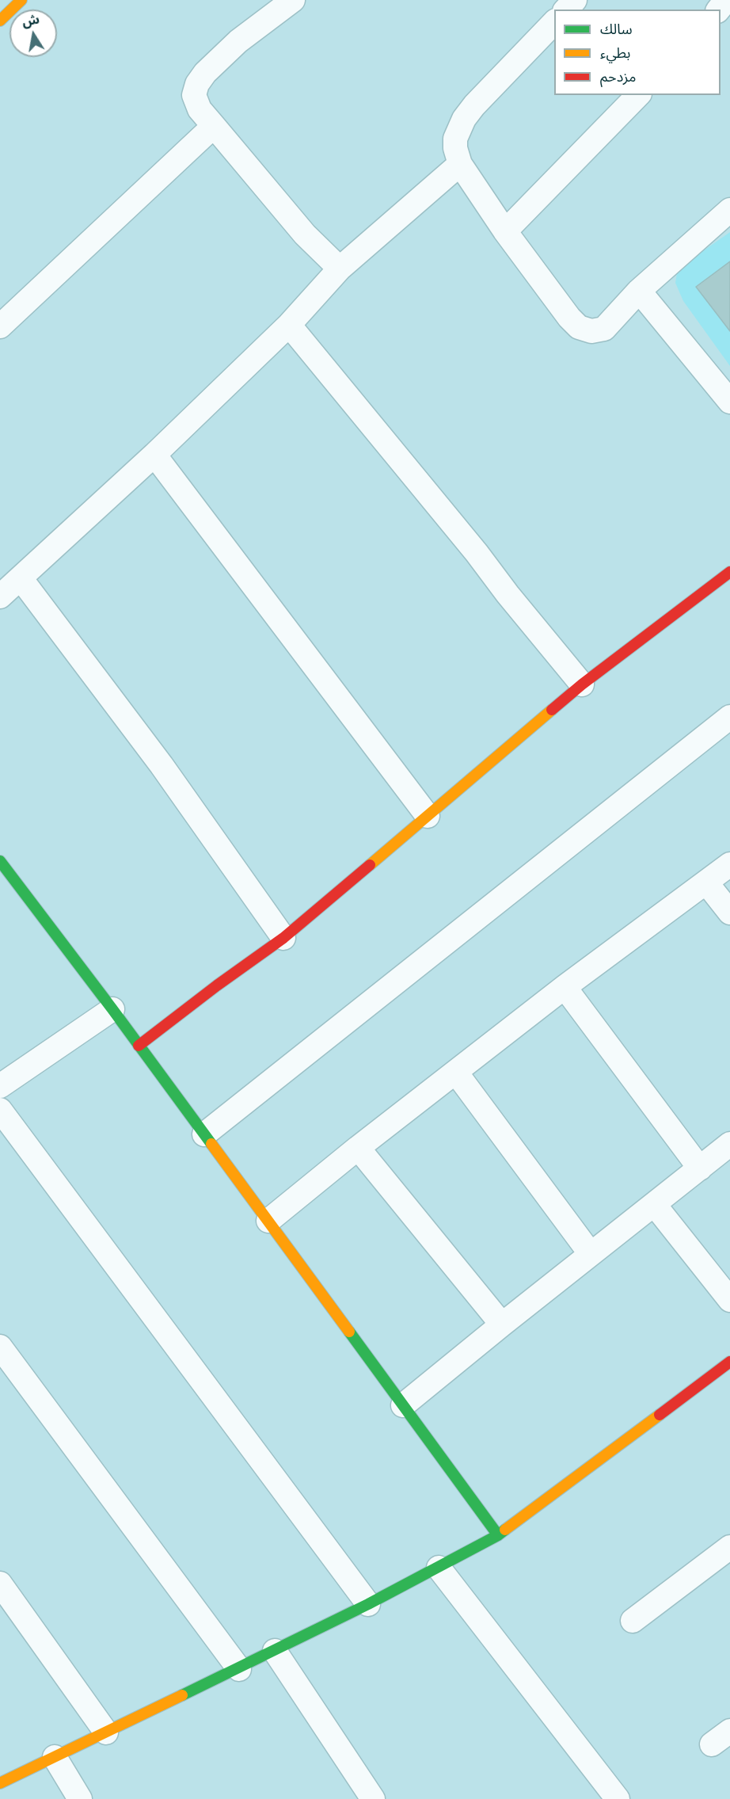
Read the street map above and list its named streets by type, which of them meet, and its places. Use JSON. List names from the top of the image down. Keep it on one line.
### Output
{"legend":["سالك","بطيء","مزدحم"],"north":"top"}
